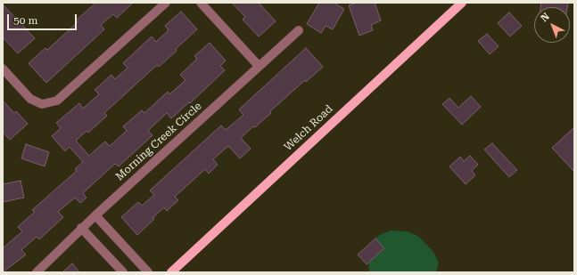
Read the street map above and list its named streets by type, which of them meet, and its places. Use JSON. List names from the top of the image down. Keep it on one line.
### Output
{"streets":{"main road":["Welch Road"],"street":["Morning Creek Circle"]},"scale_bar":"50 m","north":"top left"}
